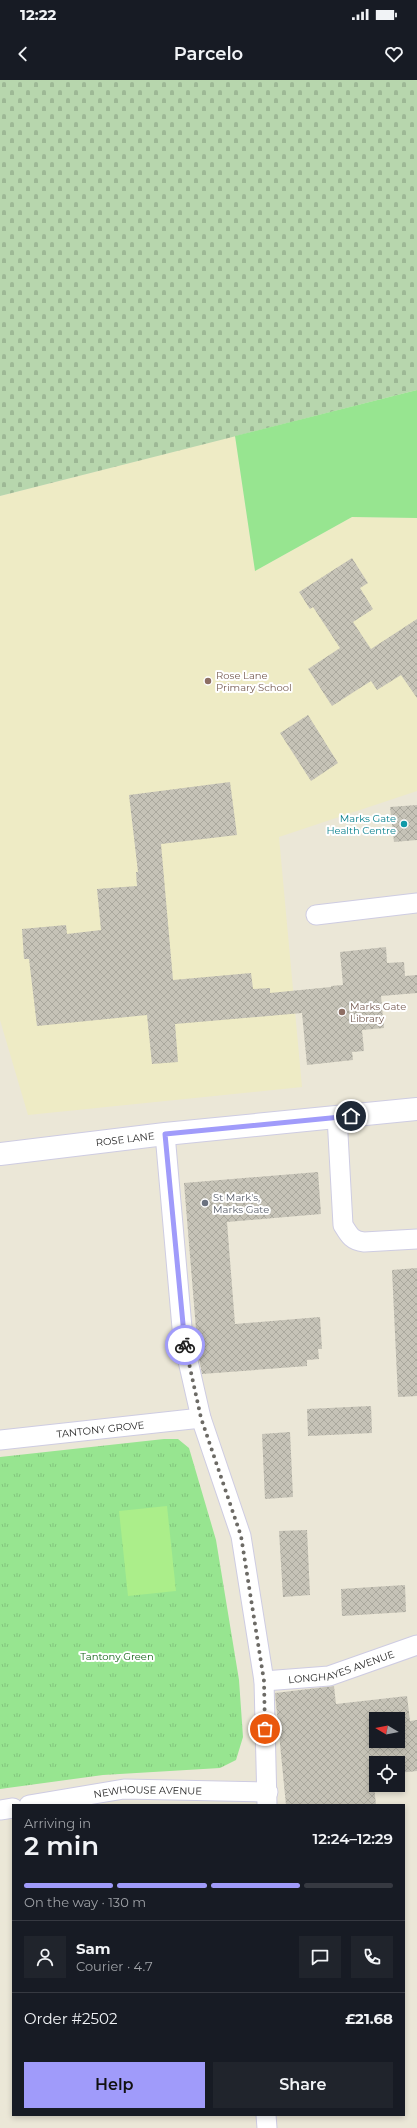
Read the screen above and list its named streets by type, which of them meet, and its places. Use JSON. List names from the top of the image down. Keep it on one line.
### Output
{"streets":{"street":["ROSE LANE","TANTONY GROVE","LONGHAYES AVENUE","NEWHOUSE AVENUE"]},"parks":["Tantony Green"],"places":["Rose Lane Primary School","Marks Gate Health Centre","Marks Gate Library","St Mark's, Marks Gate"],"north":"left","page":{"status":"12:22","header":"Parcelo","heading":["2 min","Arriving in","12:24–12:29"],"panel":["Sam","Courier · 4.7","Order #2502","£21.68"],"bar":"On the way · 130 m","buttons":["Help","Share"]}}
